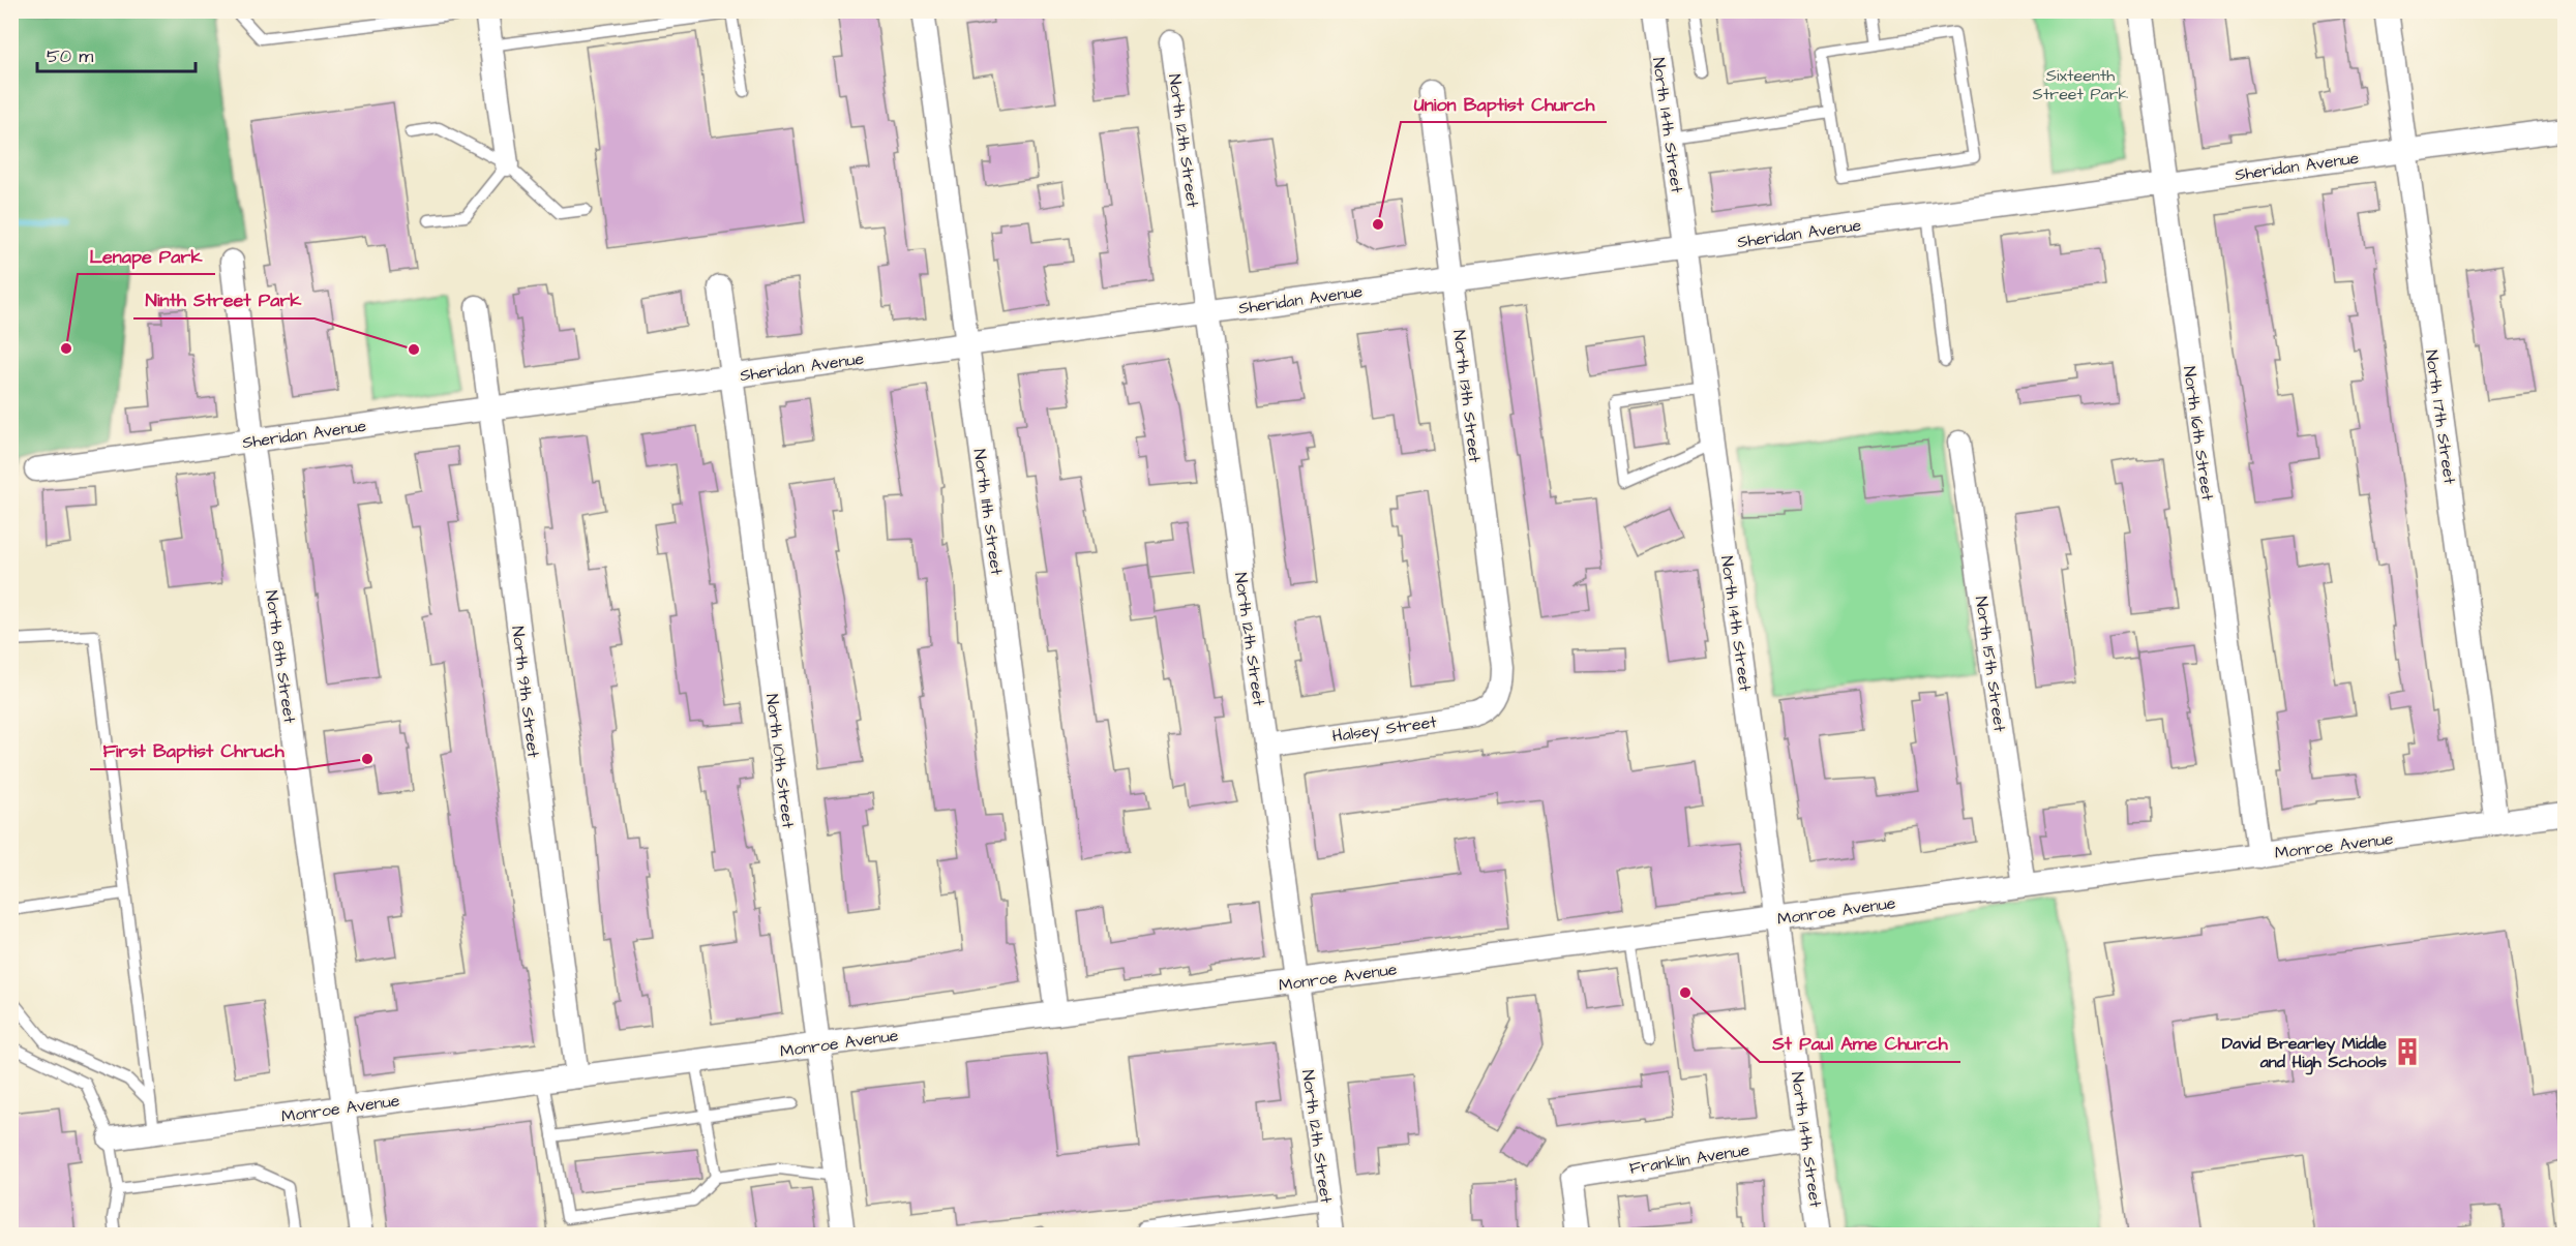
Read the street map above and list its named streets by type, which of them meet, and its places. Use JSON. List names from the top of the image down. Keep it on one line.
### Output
{"streets":{"street":["North 14th Street","North 12th Street","Sheridan Avenue","North 13th Street","North 17th Street","North 16th Street","North 11th Street","North 8th Street","North 15th Street","North 9th Street","Halsey Street","North 10th Street","Monroe Avenue","Franklin Avenue"]},"crossings":[["North 14th Street","Sheridan Avenue"],["North 14th Street","Monroe Avenue"],["North 14th Street","Franklin Avenue"],["North 12th Street","Sheridan Avenue"],["North 12th Street","Halsey Street"],["North 12th Street","Monroe Avenue"],["Sheridan Avenue","North 13th Street"],["Sheridan Avenue","North 17th Street"],["Sheridan Avenue","North 16th Street"],["Sheridan Avenue","North 11th Street"],["Sheridan Avenue","North 8th Street"],["Sheridan Avenue","North 9th Street"],["Sheridan Avenue","North 10th Street"],["North 13th Street","Halsey Street"],["North 17th Street","Monroe Avenue"],["North 16th Street","Monroe Avenue"],["North 11th Street","Monroe Avenue"],["North 8th Street","Monroe Avenue"],["North 15th Street","Monroe Avenue"],["North 9th Street","Monroe Avenue"],["North 10th Street","Monroe Avenue"]],"parks":["Sixteenth Street Park"],"places":{"other":["Union Baptist Church","Lenape Park","Ninth Street Park","First Baptist Chruch","St Paul Ame Church"],"building":["David Brearley Middle and High Schools"]},"scale_bar":"50 m"}
